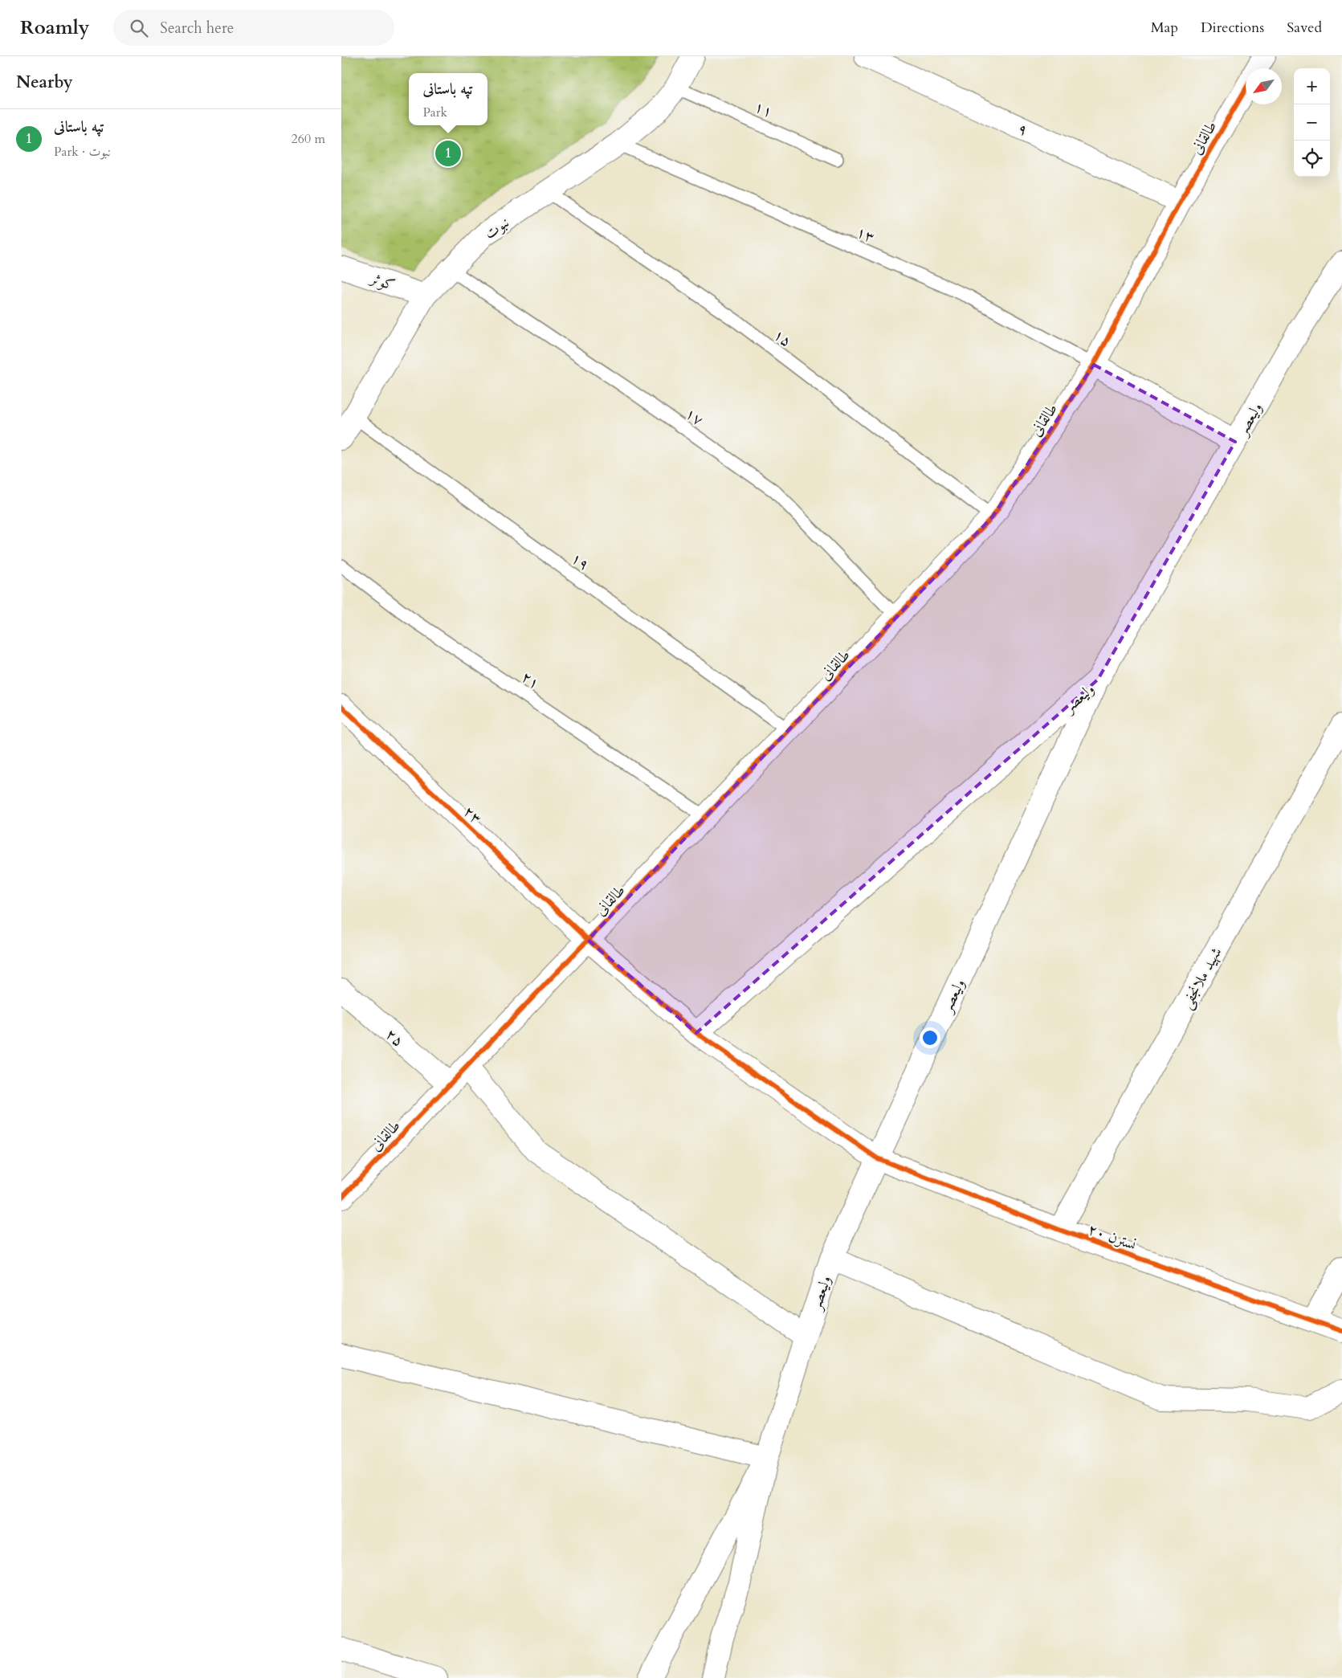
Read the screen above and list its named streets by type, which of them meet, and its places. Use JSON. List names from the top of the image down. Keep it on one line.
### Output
{"streets":{"street":["۹","طالقانی","نبوت","کوثر","ولیعصر","۲۳","شهید ملانجفی","۲۵","نسترن ۲۰"],"lane":["۱۱","۱۳","۱۵","۱۷","۱۹","۲۱"]},"crossings":[["۱۱","نبوت"],["۹","طالقانی"],["طالقانی","۱۳"],["طالقانی","۱۵"],["طالقانی","۱۷"],["طالقانی","۱۹"],["طالقانی","۲۱"],["طالقانی","۲۳"],["طالقانی","۲۵"],["نبوت","۱۳"],["نبوت","کوثر"],["نبوت","۱۵"],["نبوت","۱۷"],["نبوت","۱۹"],["ولیعصر","۲۳"],["ولیعصر","نسترن ۲۰"],["۲۳","نسترن ۲۰"],["شهید ملانجفی","نسترن ۲۰"]],"north":"bottom left","page":{"header":"Roamly","search":"Search here","nav":["Map","Directions","Saved"],"heading":"Nearby","map_buttons":["+","−"],"popup":["تپه باستانی","Park"],"list":[{"mark":"1","name":"تپه باستانی","note":"Park · نبوت","value":"260 m"}],"pins":"1"}}
